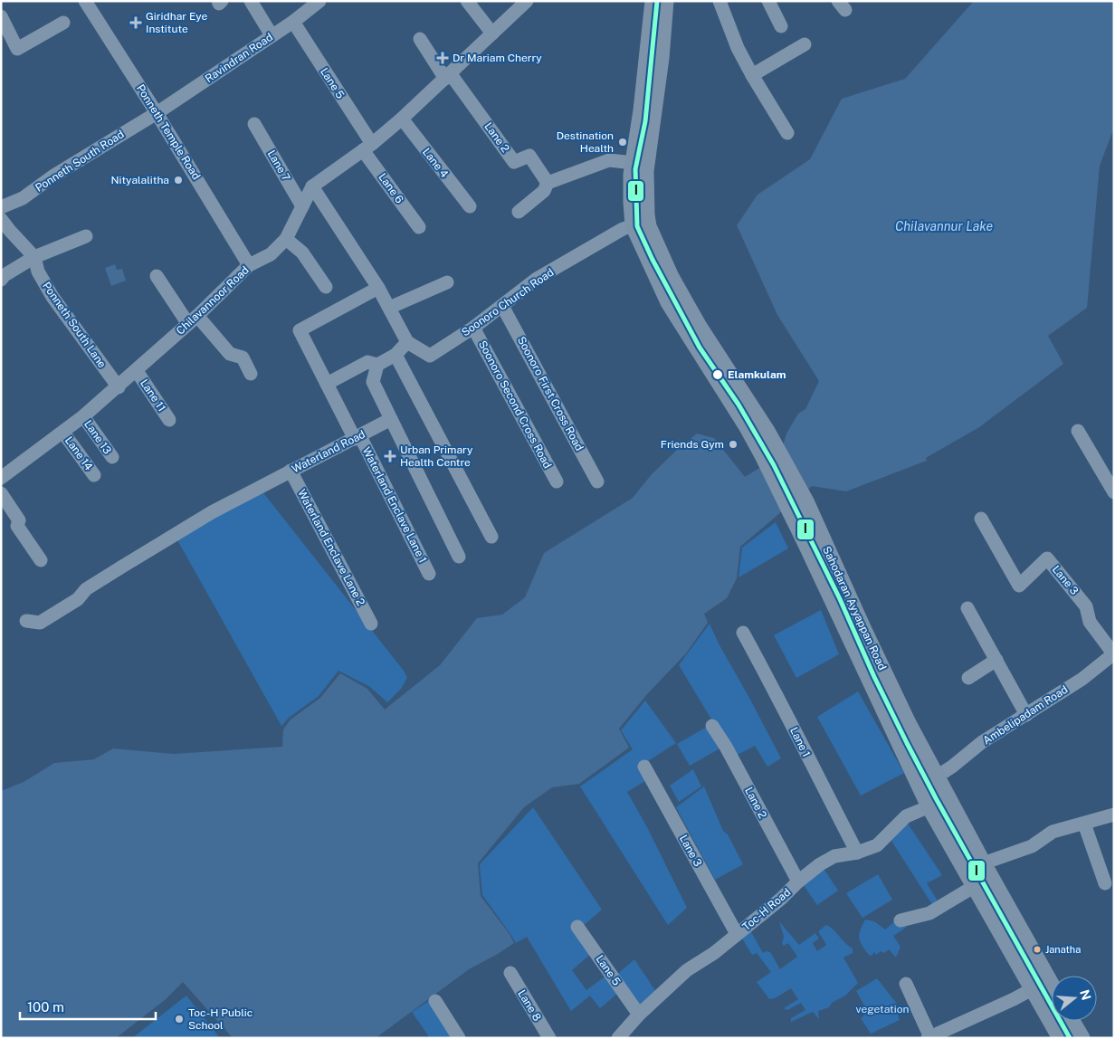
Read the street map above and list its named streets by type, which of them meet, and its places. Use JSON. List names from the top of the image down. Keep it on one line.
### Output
{"streets":{"main road":["Sahodaran Ayyappan Road"],"street":["Ravindran Road","Lane 5","Ponneth Temple Road","Lane 2","Ponneth South Road","Lane 4","Lane 7","Lane 6","Chilavannoor Road","Soonoro Church Road","Ponneth South Lane","Soonoro First Cross Road","Lane 11","Soonoro Second Cross Road","Lane 13","Waterland Road","Lane 14","Waterland Enclave Lane 1","Waterland Enclave Lane 2","Lane 3","Ambelipadam Road","Lane 1","Toc-H Road","Lane 8"]},"crossings":[["Ravindran Road","Lane 5"],["Ravindran Road","Ponneth Temple Road"],["Ravindran Road","Ponneth South Road"],["Lane 5","Lane 6"],["Lane 5","Chilavannoor Road"],["Lane 5","Toc-H Road"],["Ponneth Temple Road","Ponneth South Road"],["Ponneth Temple Road","Chilavannoor Road"],["Lane 2","Chilavannoor Road"],["Lane 2","Toc-H Road"],["Lane 4","Chilavannoor Road"],["Lane 7","Chilavannoor Road"],["Lane 6","Chilavannoor Road"],["Chilavannoor Road","Ponneth South Lane"],["Chilavannoor Road","Lane 11"],["Chilavannoor Road","Lane 13"],["Chilavannoor Road","Lane 14"],["Soonoro Church Road","Soonoro First Cross Road"],["Soonoro Church Road","Soonoro Second Cross Road"],["Soonoro Church Road","Sahodaran Ayyappan Road"],["Waterland Road","Waterland Enclave Lane 1"],["Waterland Road","Waterland Enclave Lane 2"],["Lane 3","Ambelipadam Road"],["Lane 3","Toc-H Road"],["Sahodaran Ayyappan Road","Ambelipadam Road"],["Sahodaran Ayyappan Road","Toc-H Road"],["Lane 1","Toc-H Road"]],"water":["Chilavannur Lake"],"parks":["vegetation"],"places":{"health":["Giridhar Eye Institute","Dr Mariam Cherry","Urban Primary Health Centre"],"other":["Destination Health","Nityalalitha","Elamkulam","Friends Gym","Janatha","Toc-H Public School"]},"lines":["transit line I"],"scale_bar":"100 m","north":"right"}
